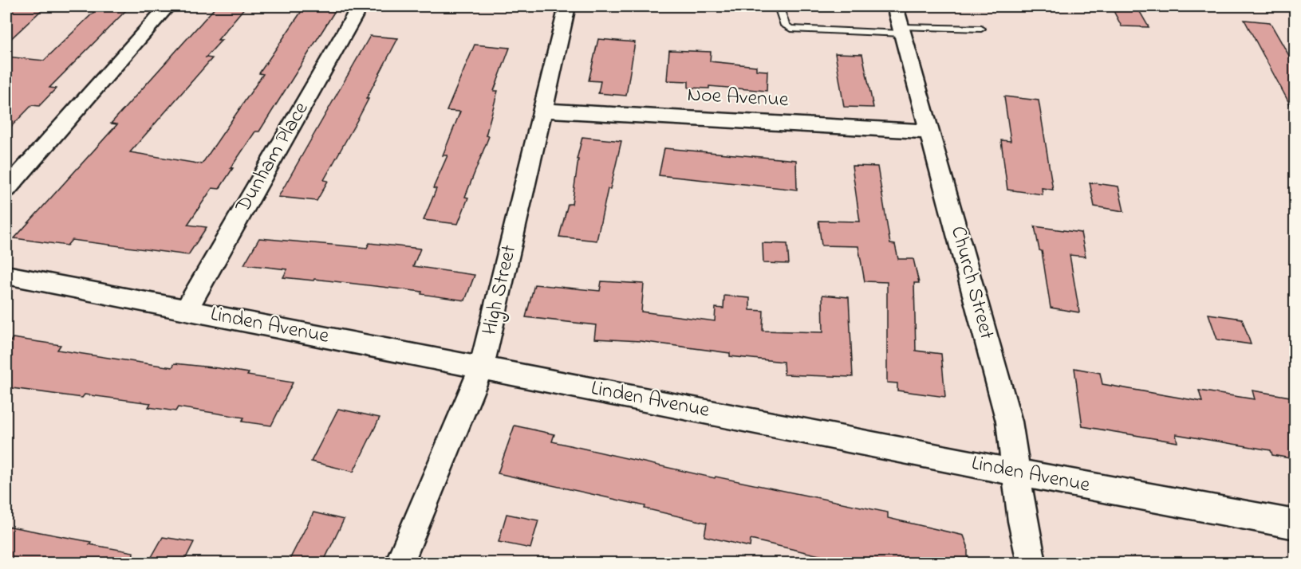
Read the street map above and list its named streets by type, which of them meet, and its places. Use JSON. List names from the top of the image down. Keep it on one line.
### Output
{"streets":{"street":["Noe Avenue","Dunham Place","Church Street","High Street","Linden Avenue"]},"crossings":[["Noe Avenue","Church Street"],["Noe Avenue","High Street"],["Dunham Place","Linden Avenue"],["Church Street","Linden Avenue"],["High Street","Linden Avenue"]]}
